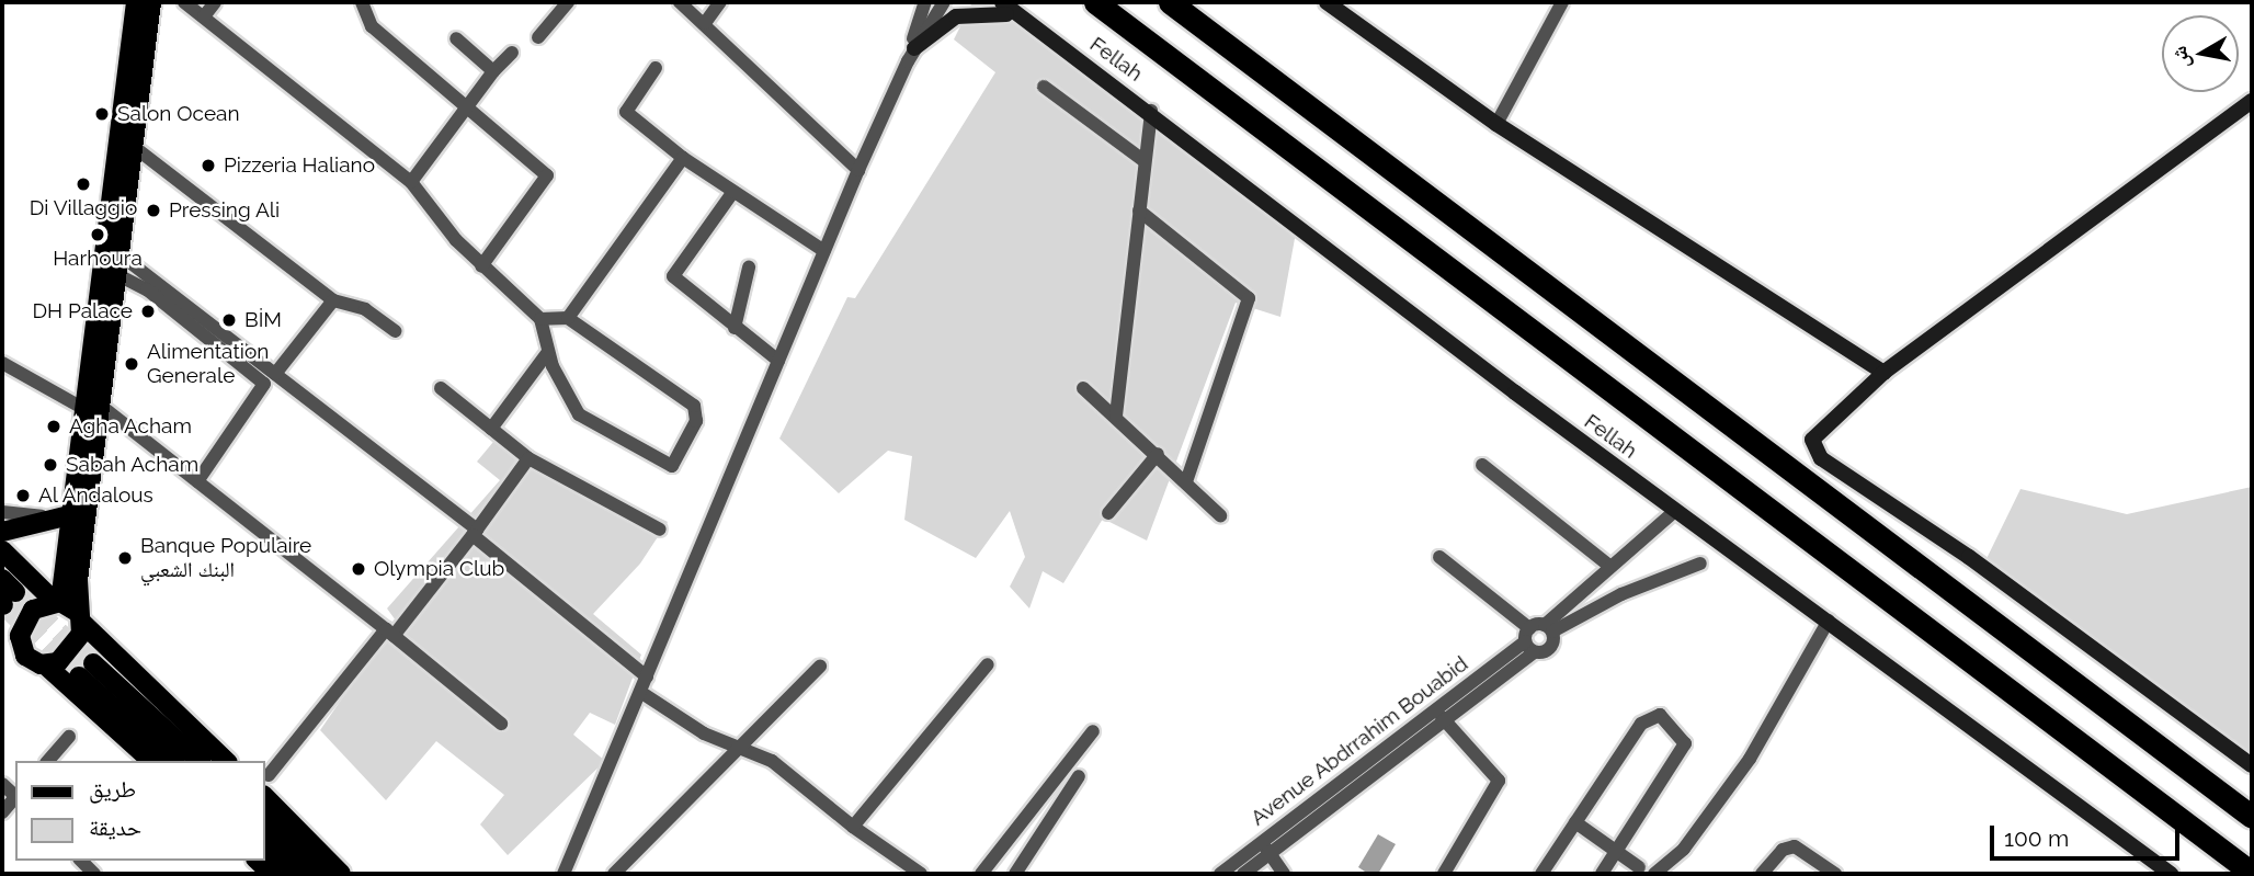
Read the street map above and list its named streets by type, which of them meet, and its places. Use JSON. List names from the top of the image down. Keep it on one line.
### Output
{"streets":{"street":["Fellah","Avenue Abdrrahim Bouabid"]},"places":["Salon Ocean","Pizzeria Haliano","Di Villaggio","Pressing Ali","Harhoura","DH Palace","BİM","Alimentation Generale","Agha Acham","Sabah Acham","Al Andalous","Banque Populaire البنك الشعبي","Olympia Club"],"legend":["طريق","حديقة"],"scale_bar":"100 m","north":"left"}
